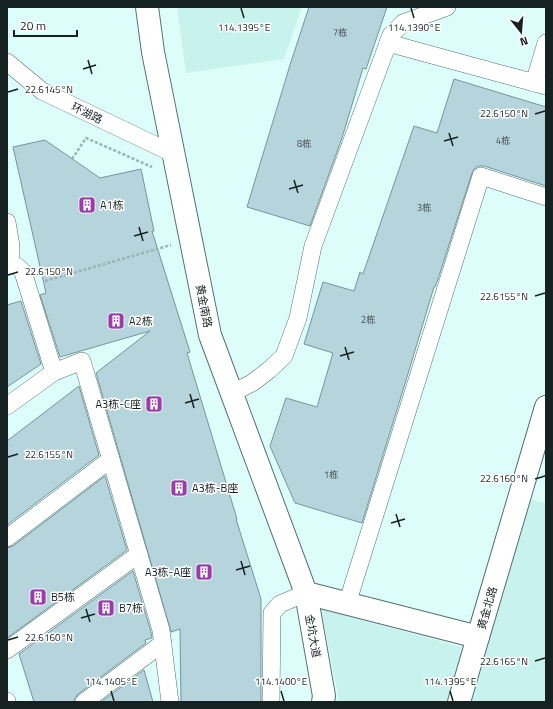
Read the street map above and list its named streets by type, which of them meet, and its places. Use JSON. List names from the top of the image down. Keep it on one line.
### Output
{"streets":{"street":["环湖路","黄金南路","黄金北路","金坑大道"]},"crossings":[["环湖路","黄金南路"],["黄金南路","黄金北路"],["黄金南路","金坑大道"],["黄金北路","金坑大道"]],"places":{"building":["A1栋","A2栋","A3栋-C座","A3栋-B座","A3栋-A座","B5栋","B7栋"]},"house_numbers":["7栋","4栋","8栋","3栋","2栋","1栋"],"scale_bar":"20 m","north":"bottom","coordinates":["114.1395°E","114.1390°E","22.6145°N","22.6150°N","22.6155°N","22.6160°N","22.6165°N","114.1405°E","114.1400°E"]}
